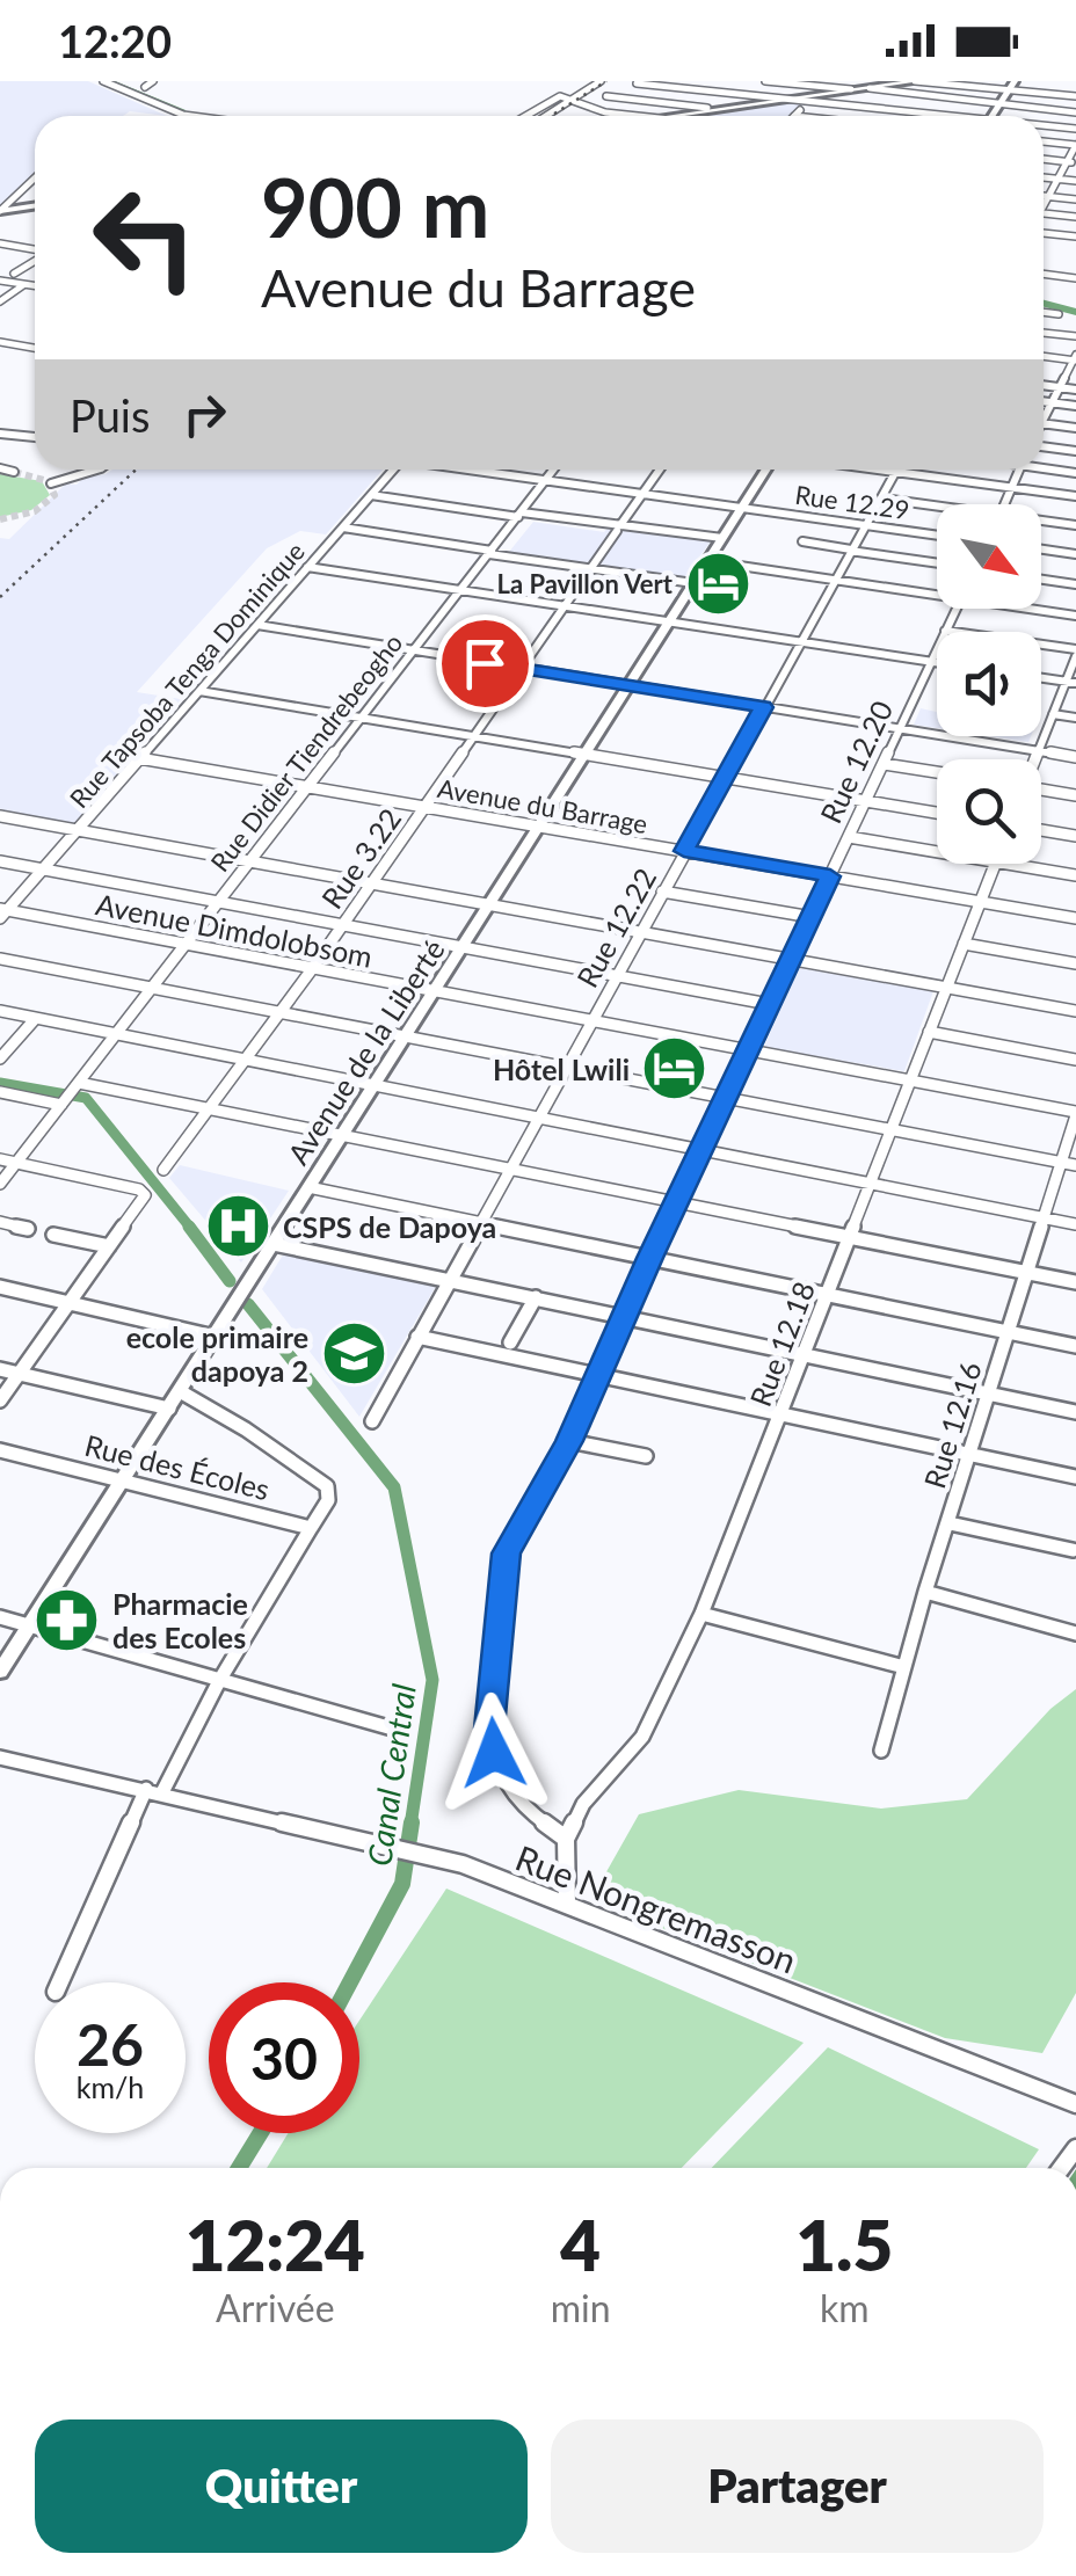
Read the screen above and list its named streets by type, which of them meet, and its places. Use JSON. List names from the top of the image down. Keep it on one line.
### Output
{"streets":{"main road":["Avenue de la Liberté"],"street":["Rue 12.29","Rue Tapsoba Tenga Dominique","Rue Didier Tiendrebeogho","Rue 12.20","Avenue du Barrage","Rue 3.22","Rue 12.22","Avenue Dimdolobsom","Rue 12.18","Rue 12.16","Rue des Écoles","Rue Nongremasson"]},"crossings":[["Rue 12.29","Rue Didier Tiendrebeogho"],["Rue 12.29","Rue 3.22"],["Rue 12.29","Rue 12.22"],["Rue 12.29","Avenue de la Liberté"],["Rue Tapsoba Tenga Dominique","Avenue du Barrage"],["Rue Tapsoba Tenga Dominique","Avenue Dimdolobsom"],["Rue Didier Tiendrebeogho","Avenue du Barrage"],["Rue Didier Tiendrebeogho","Avenue Dimdolobsom"],["Rue 12.20","Avenue du Barrage"],["Rue 12.20","Avenue Dimdolobsom"],["Rue 12.20","Rue 12.18"],["Avenue du Barrage","Rue 3.22"],["Avenue du Barrage","Rue 12.22"],["Avenue du Barrage","Avenue de la Liberté"],["Avenue du Barrage","Rue 12.18"],["Rue 3.22","Avenue Dimdolobsom"],["Rue 12.22","Avenue Dimdolobsom"],["Avenue Dimdolobsom","Avenue de la Liberté"],["Avenue Dimdolobsom","Rue 12.18"],["Avenue Dimdolobsom","Rue 12.16"],["Avenue de la Liberté","Rue des Écoles"]],"water":["Canal Central"],"places":{"hotel":["La Pavillon Vert","Hôtel Lwili"],"hospital":["CSPS de Dapoya"],"school or university":["ecole primaire dapoya 2"],"pharmacy":["Pharmacie des Ecoles"]},"north":"bottom right","page":{"status":"12:20","turn":["900 m","Avenue du Barrage"],"then":"Puis","speed":"26 km/h","limit":"30","eta":["12:24","Arrivée","4","min","1.5","km"],"buttons":["Quitter","Partager"]}}
